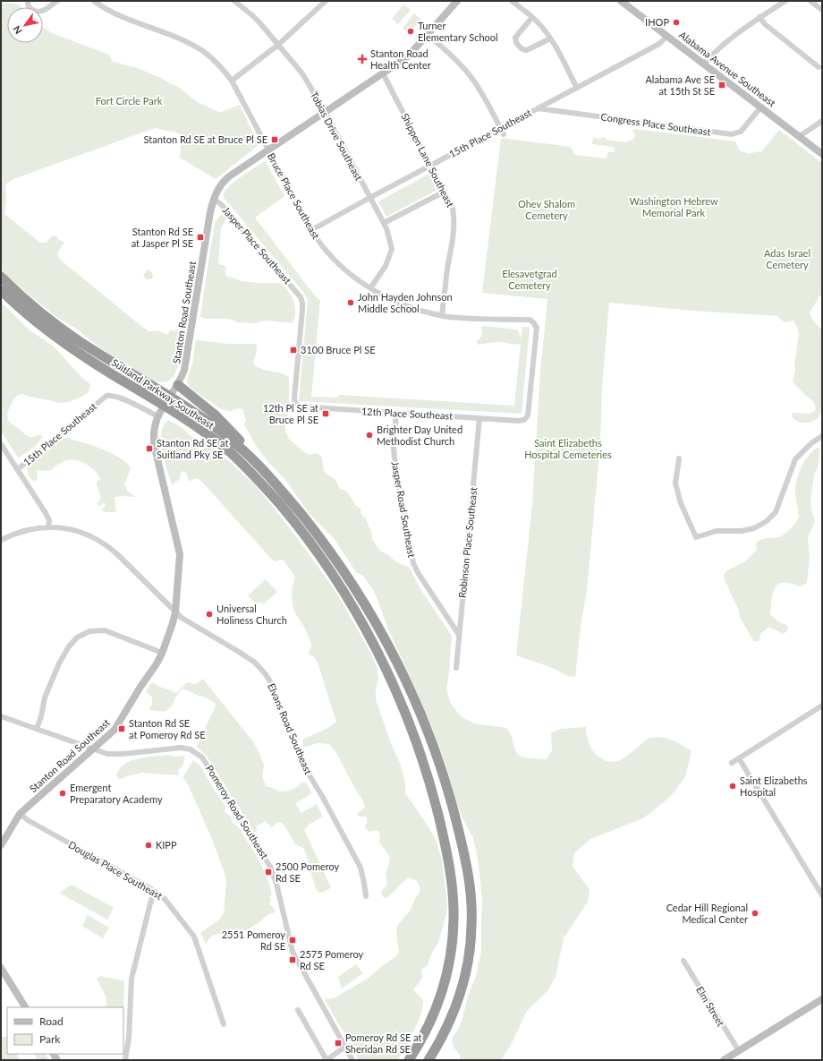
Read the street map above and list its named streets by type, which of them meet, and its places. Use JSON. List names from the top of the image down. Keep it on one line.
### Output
{"streets":{"highway":["Suitland Parkway Southeast"],"street":["Alabama Avenue Southeast","Congress Place Southeast","15th Place Southeast","Tobias Drive Southeast","Shippen Lane Southeast","Bruce Place Southeast","Jasper Place Southeast","Stanton Road Southeast","12th Place Southeast","Jasper Road Southeast","Robinson Place Southeast","Elvans Road Southeast","Pomeroy Road Southeast","Douglas Place Southeast","Elm Street"]},"crossings":[["Alabama Avenue Southeast","Congress Place Southeast"],["Alabama Avenue Southeast","15th Place Southeast"],["Congress Place Southeast","15th Place Southeast"],["15th Place Southeast","Tobias Drive Southeast"],["15th Place Southeast","Shippen Lane Southeast"],["15th Place Southeast","Bruce Place Southeast"],["15th Place Southeast","Stanton Road Southeast"],["Tobias Drive Southeast","Bruce Place Southeast"],["Tobias Drive Southeast","Stanton Road Southeast"],["Shippen Lane Southeast","Bruce Place Southeast"],["Shippen Lane Southeast","Stanton Road Southeast"],["Bruce Place Southeast","Stanton Road Southeast"],["Bruce Place Southeast","12th Place Southeast"],["Jasper Place Southeast","Stanton Road Southeast"],["Jasper Place Southeast","12th Place Southeast"],["Stanton Road Southeast","Suitland Parkway Southeast"],["Stanton Road Southeast","Elvans Road Southeast"],["Stanton Road Southeast","Pomeroy Road Southeast"],["Stanton Road Southeast","Douglas Place Southeast"],["12th Place Southeast","Jasper Road Southeast"],["12th Place Southeast","Robinson Place Southeast"],["Jasper Road Southeast","Robinson Place Southeast"]],"parks":["Fort Circle Park","Washington Hebrew Memorial Park","Ohev Shalom Cemetery","Adas Israel Cemetery","Elesavetgrad Cemetery","Saint Elizabeths Hospital Cemeteries"],"places":{"other":["IHOP","Turner Elementary School","John Hayden Johnson Middle School","Brighter Day United Methodist Church","Universal Holiness Church","Saint Elizabeths Hospital","Emergent Preparatory Academy","KIPP","Cedar Hill Regional Medical Center"],"health":["Stanton Road Health Center"],"transit":["Alabama Ave SE at 15th St SE","Stanton Rd SE at Bruce Pl SE","Stanton Rd SE at Jasper Pl SE","3100 Bruce Pl SE","12th Pl SE at Bruce Pl SE","Stanton Rd SE at Suitland Pky SE","Stanton Rd SE at Pomeroy Rd SE","2500 Pomeroy Rd SE","2551 Pomeroy Rd SE","2575 Pomeroy Rd SE","Pomeroy Rd SE at Sheridan Rd SE"]},"legend":["Road","Park"],"north":"bottom left"}
